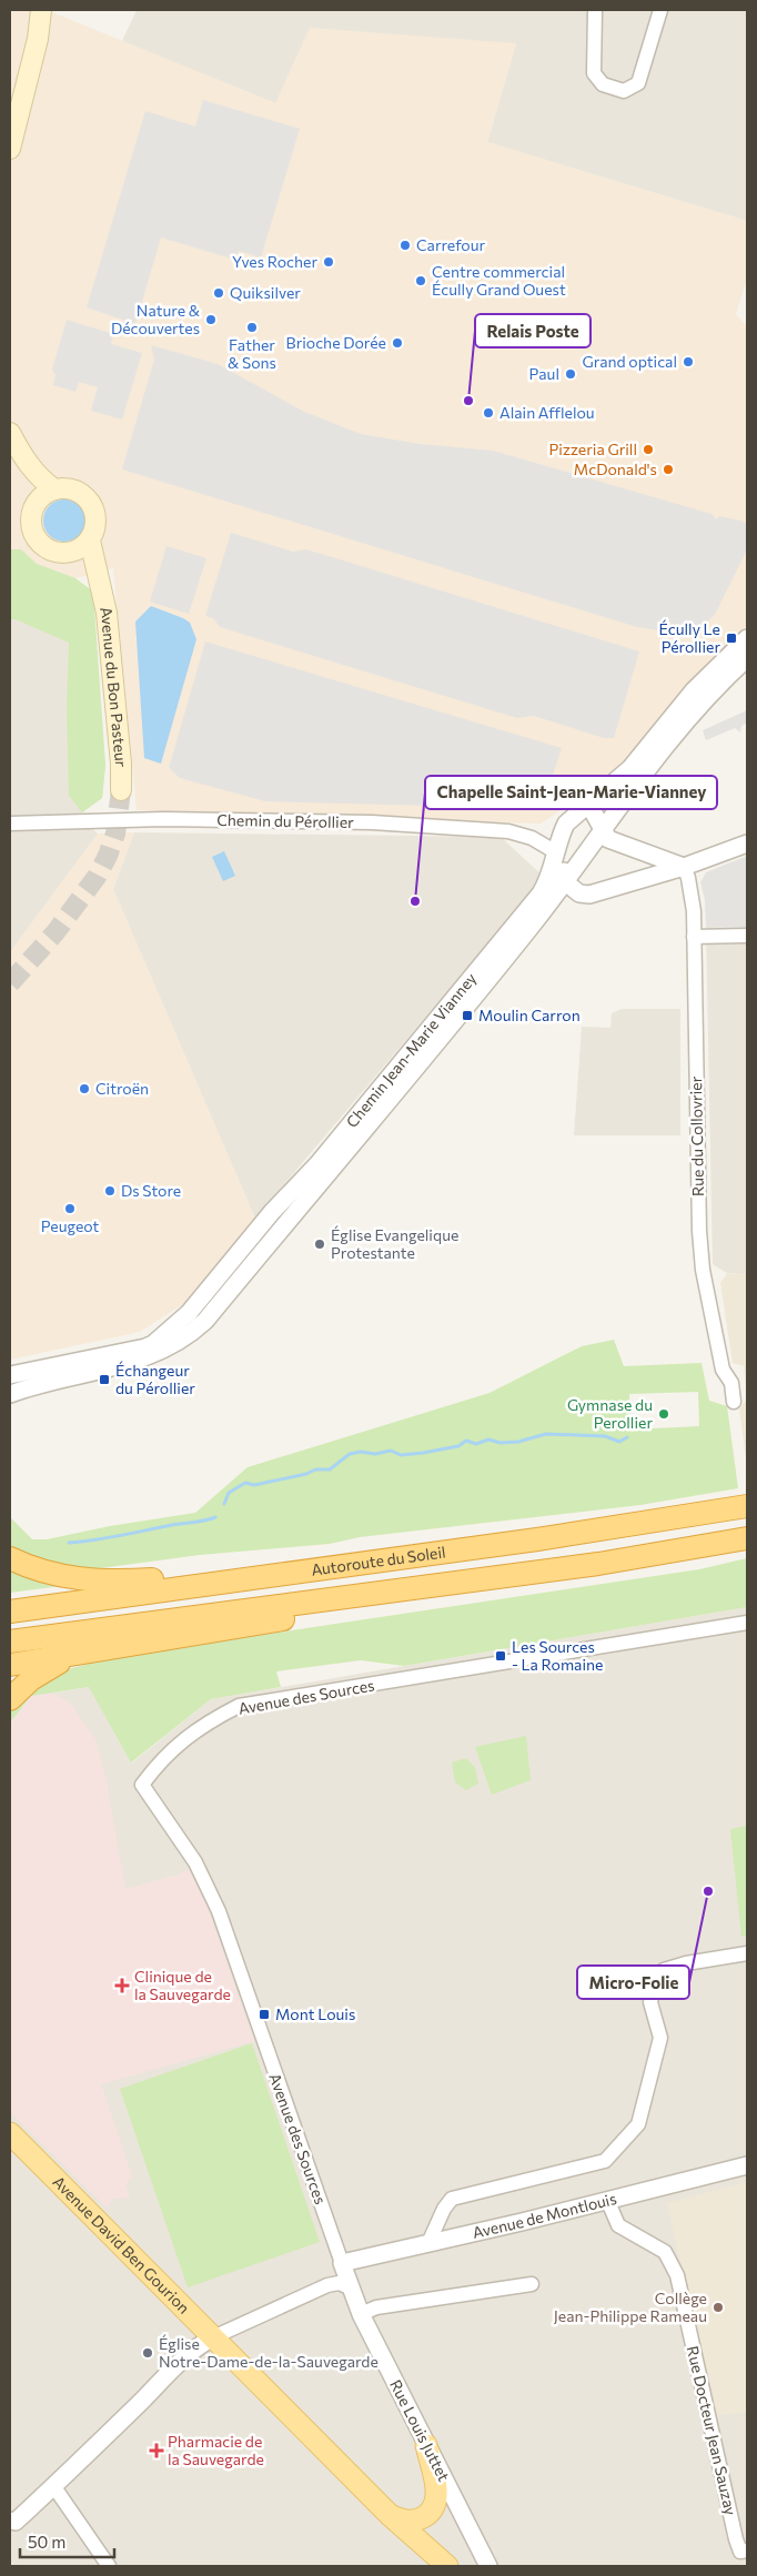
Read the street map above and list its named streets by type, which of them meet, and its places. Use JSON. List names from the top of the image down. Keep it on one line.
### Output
{"streets":{"highway":["Autoroute du Soleil"],"main road":["Avenue du Bon Pasteur","Avenue David Ben Gourion"],"street":["Chemin du Pérollier","Chemin Jean-Marie Vianney","Rue du Collovrier","Avenue des Sources","Avenue de Montlouis","Rue Louis Juttet","Rue Docteur Jean Sauzay"]},"crossings":[["Chemin du Pérollier","Chemin Jean-Marie Vianney"],["Avenue des Sources","Avenue de Montlouis"],["Avenue des Sources","Rue Louis Juttet"],["Avenue de Montlouis","Rue Louis Juttet"],["Avenue de Montlouis","Rue Docteur Jean Sauzay"]],"places":{"other":["Carrefour","Yves Rocher","Centre commercial Écully Grand Ouest","Quiksilver","Nature & Découvertes","Father & Sons","Brioche Dorée","Grand optical","Paul","Relais Poste","Alain Afflelou","Pizzeria Grill","McDonald's","Chapelle Saint-Jean-Marie-Vianney","Citroën","Ds Store","Peugeot","Église Evangelique Protestante","Gymnase du Perollier","Micro-Folie","Collège Jean-Philippe Rameau","Église Notre-Dame-de-la-Sauvegarde"],"transit":["Écully Le Pérollier","Moulin Carron","Échangeur du Pérollier","Les Sources - La Romaine","Mont Louis"],"health":["Clinique de la Sauvegarde","Pharmacie de la Sauvegarde"]},"scale_bar":"50 m"}
